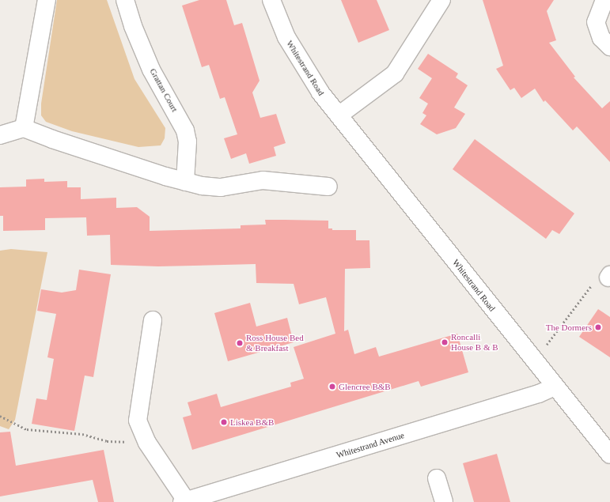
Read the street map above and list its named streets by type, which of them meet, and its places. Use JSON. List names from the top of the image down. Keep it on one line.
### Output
{"streets":{"street":["Whitestrand Road","Grattan Court","Whitestrand Avenue"]},"crossings":[["Whitestrand Road","Whitestrand Avenue"]],"places":["The Dormers","Roncalli House B & B","Ross House Bed & Breakfast","Glencree B&B","Liskea B&B"]}
